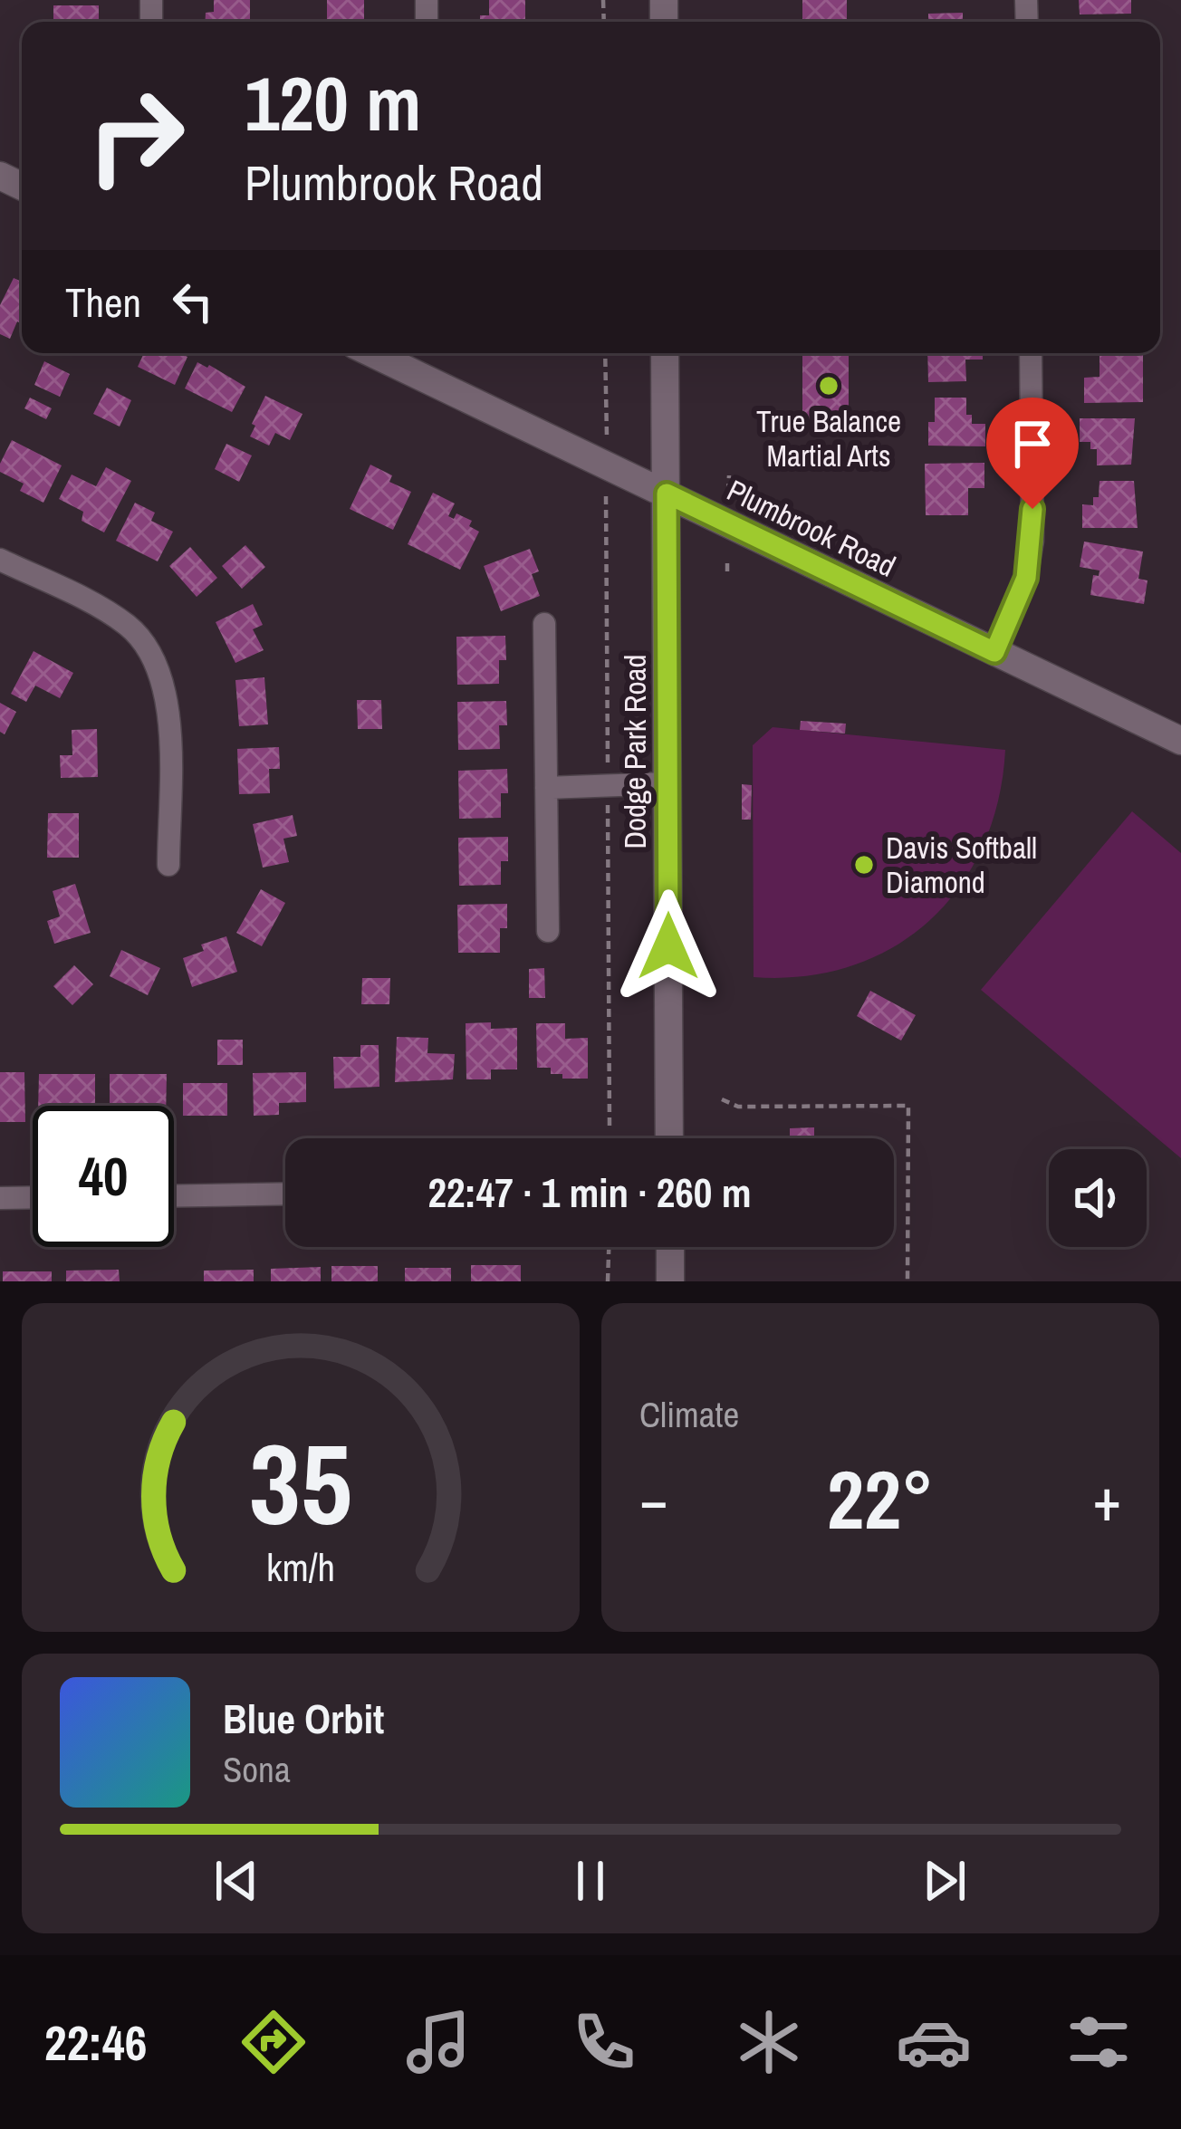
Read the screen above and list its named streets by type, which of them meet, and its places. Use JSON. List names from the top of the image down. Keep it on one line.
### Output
{"streets":{"street":["Plumbrook Road","Dodge Park Road"]},"crossings":[["Plumbrook Road","Dodge Park Road"]],"places":["True Balance Martial Arts","Davis Softball Diamond"],"page":{"turn":["120 m","Plumbrook Road"],"then":"Then","limit":"40","trip":"22:47 · 1 min · 260 m","tile":"Climate","heat":["−","22°","+"],"song":["Blue Orbit","Sona"],"tabs":"22:46","gauge":["35","km/h"]}}
